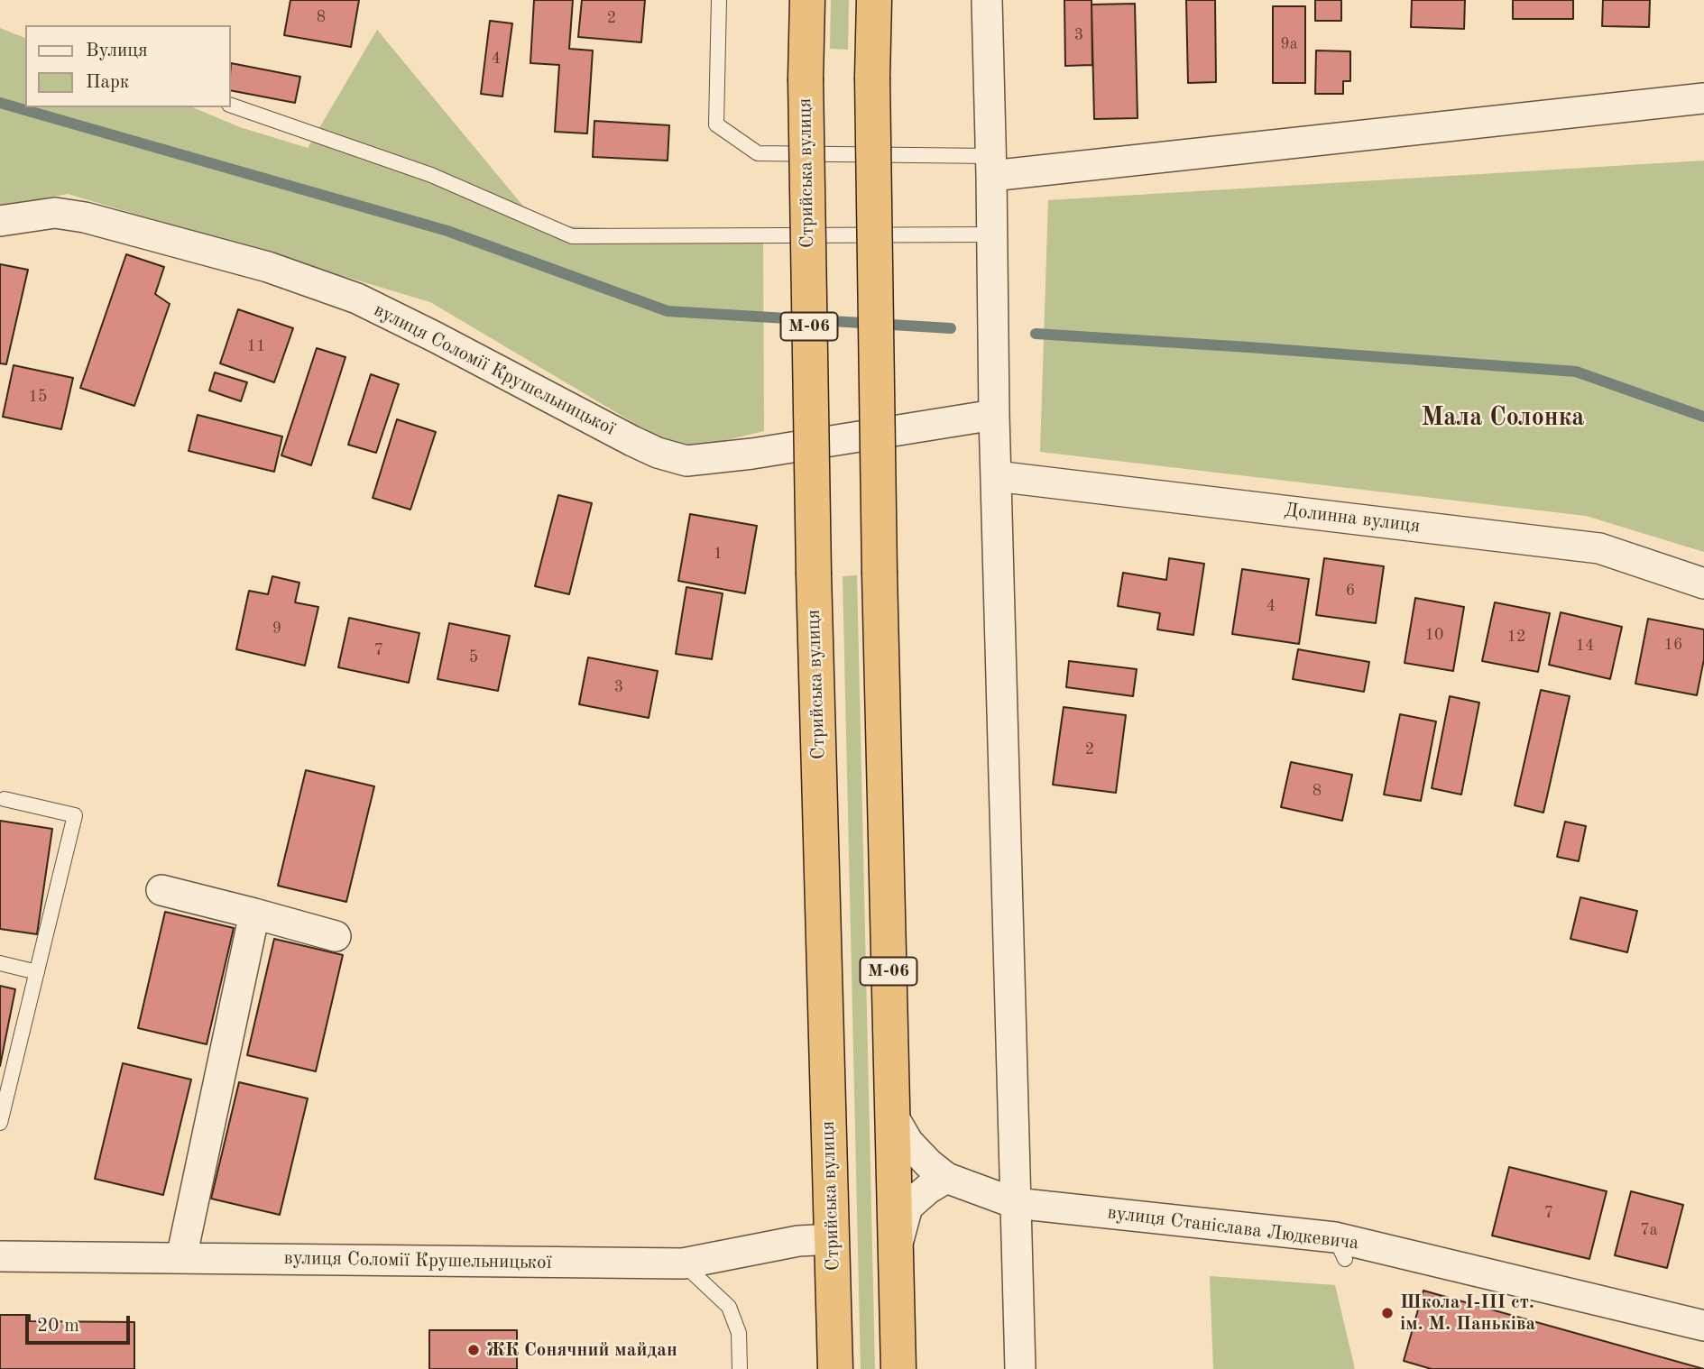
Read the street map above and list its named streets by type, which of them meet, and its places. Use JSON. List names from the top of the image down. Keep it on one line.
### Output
{"streets":{"highway":["Стрийська вулиця","М-06"],"street":["вулиця Соломії Крушельницької","Долинна вулиця","вулиця Станіслава Людкевича"]},"crossings":[["Стрийська вулиця","вулиця Соломії Крушельницької"],["М-06","вулиця Станіслава Людкевича"]],"districts":["Мала Солонка"],"places":["Школа І-ІІІ ст. ім. М. Паньківа","ЖК Сонячний майдан"],"house_numbers":["8","2","3","9а","4","11","15","1","6","4","9","10","12","16","14","7","5","3","2","8","7","7а"],"legend":["Вулиця","Парк"],"scale_bar":"20 m"}
